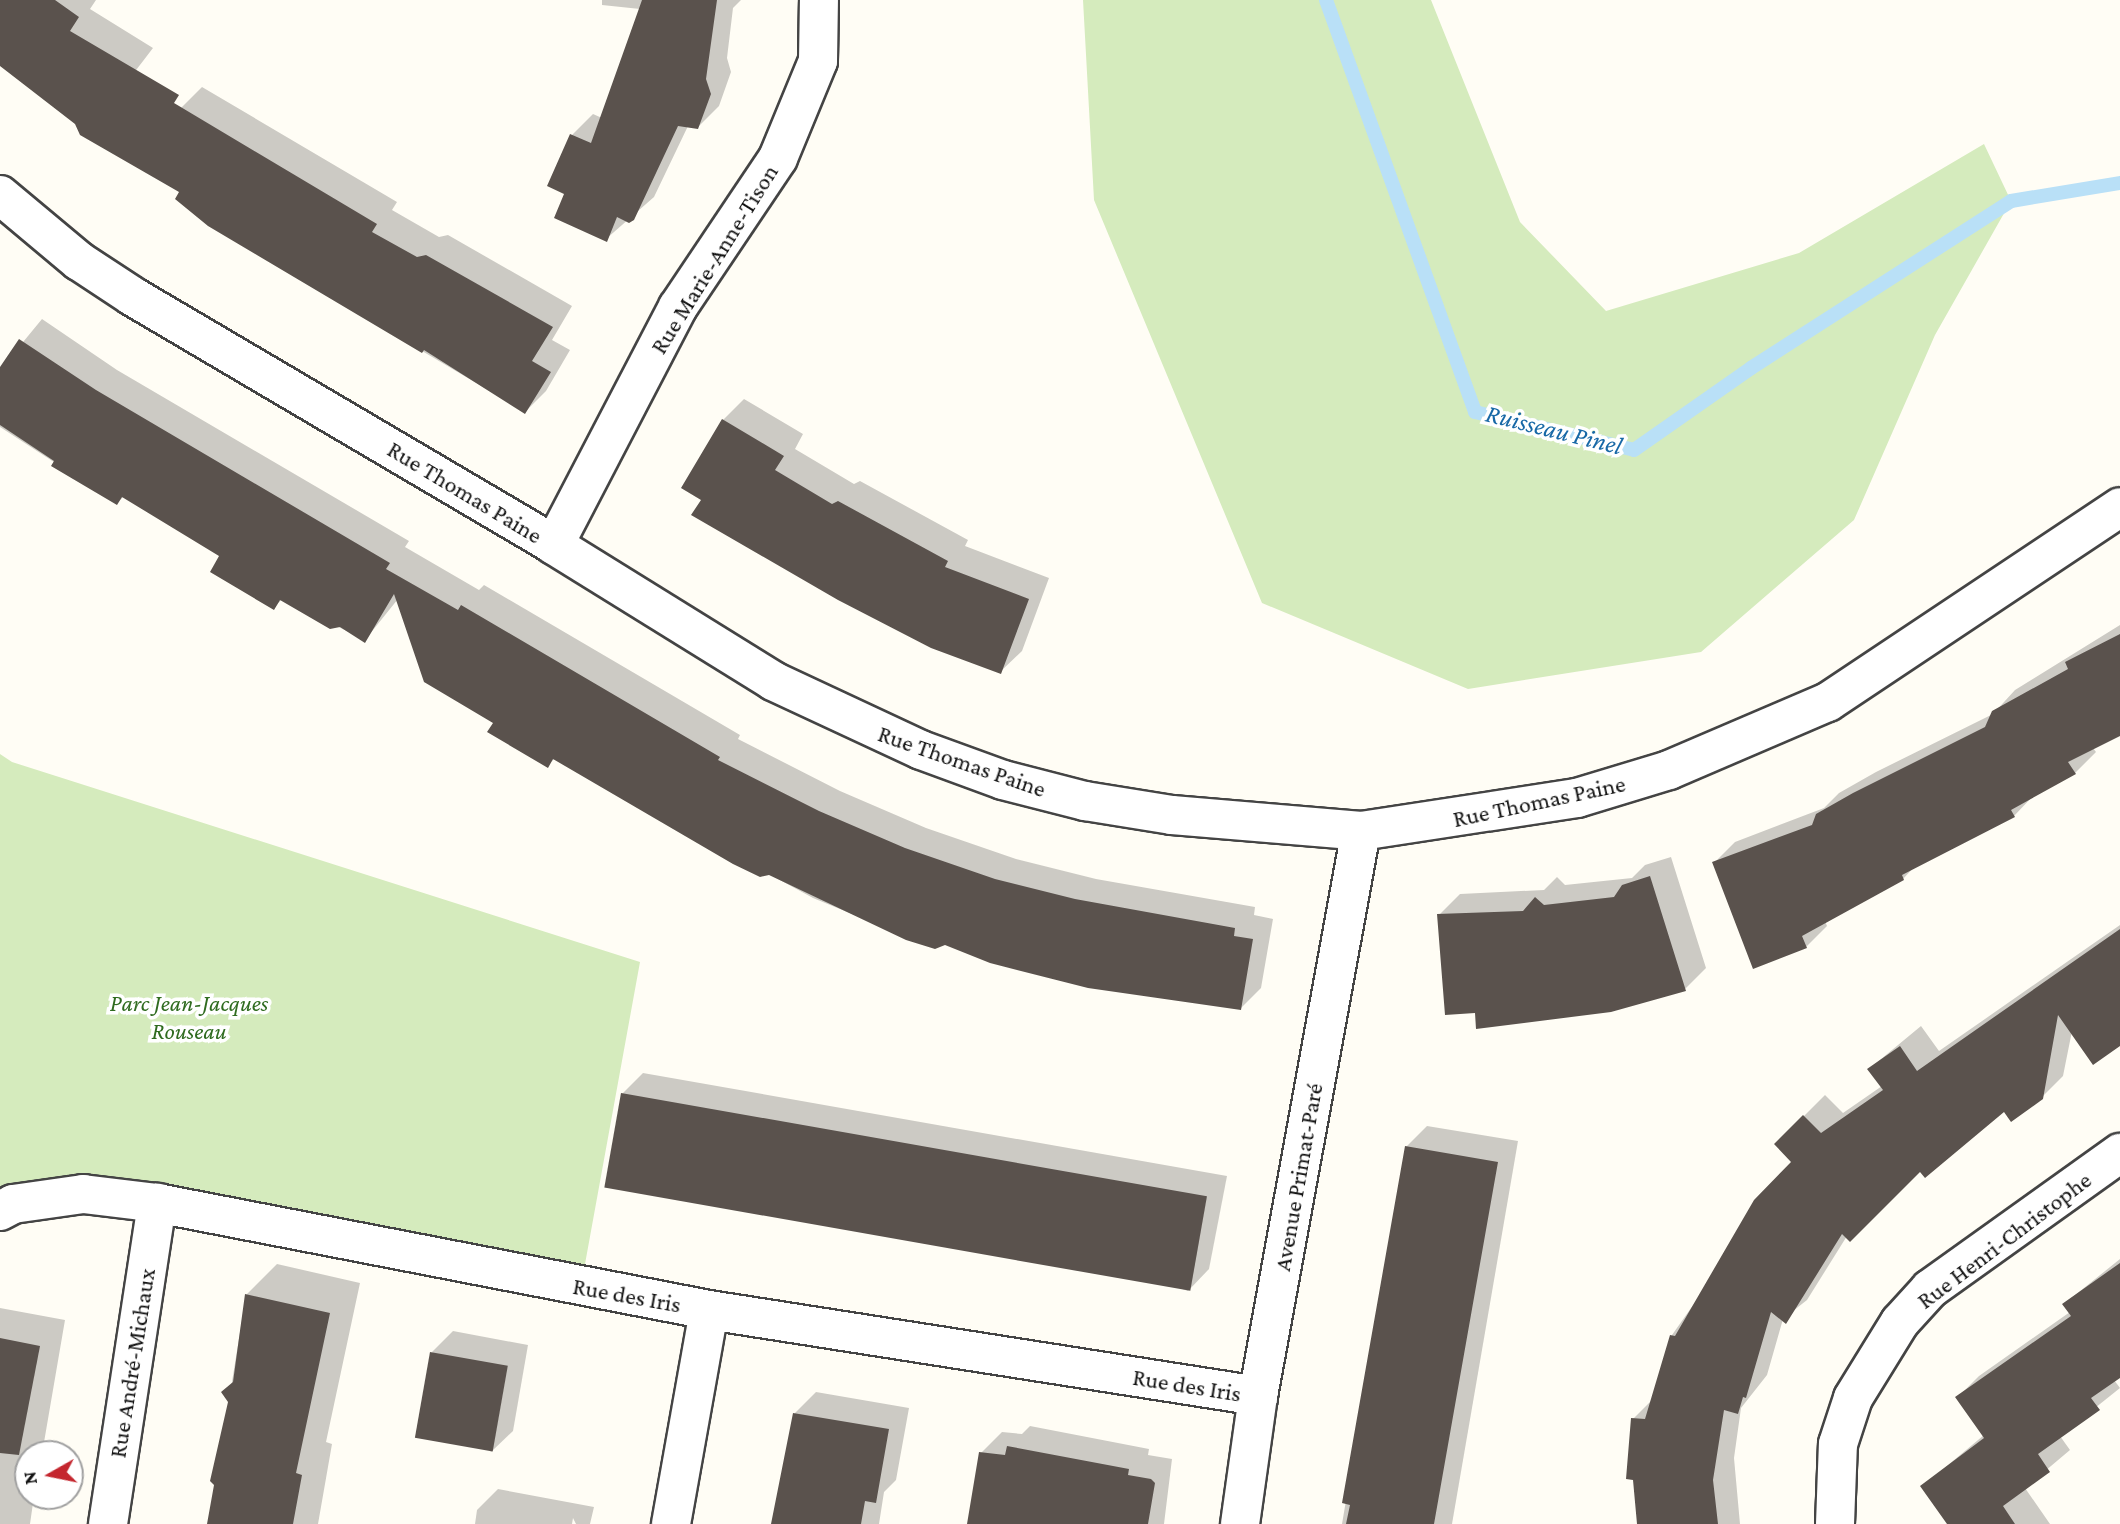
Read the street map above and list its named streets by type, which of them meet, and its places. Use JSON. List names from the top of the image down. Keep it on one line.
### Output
{"streets":{"street":["Rue Marie-Anne-Tison","Rue Thomas Paine","Avenue Primat-Paré","Rue Henri-Christophe","Rue des Iris","Rue André-Michaux"]},"crossings":[["Rue Marie-Anne-Tison","Rue Thomas Paine"],["Rue Thomas Paine","Avenue Primat-Paré"],["Avenue Primat-Paré","Rue des Iris"],["Rue des Iris","Rue André-Michaux"]],"water":["Ruisseau Pinel"],"parks":["Parc Jean-Jacques Rouseau"],"north":"left"}
